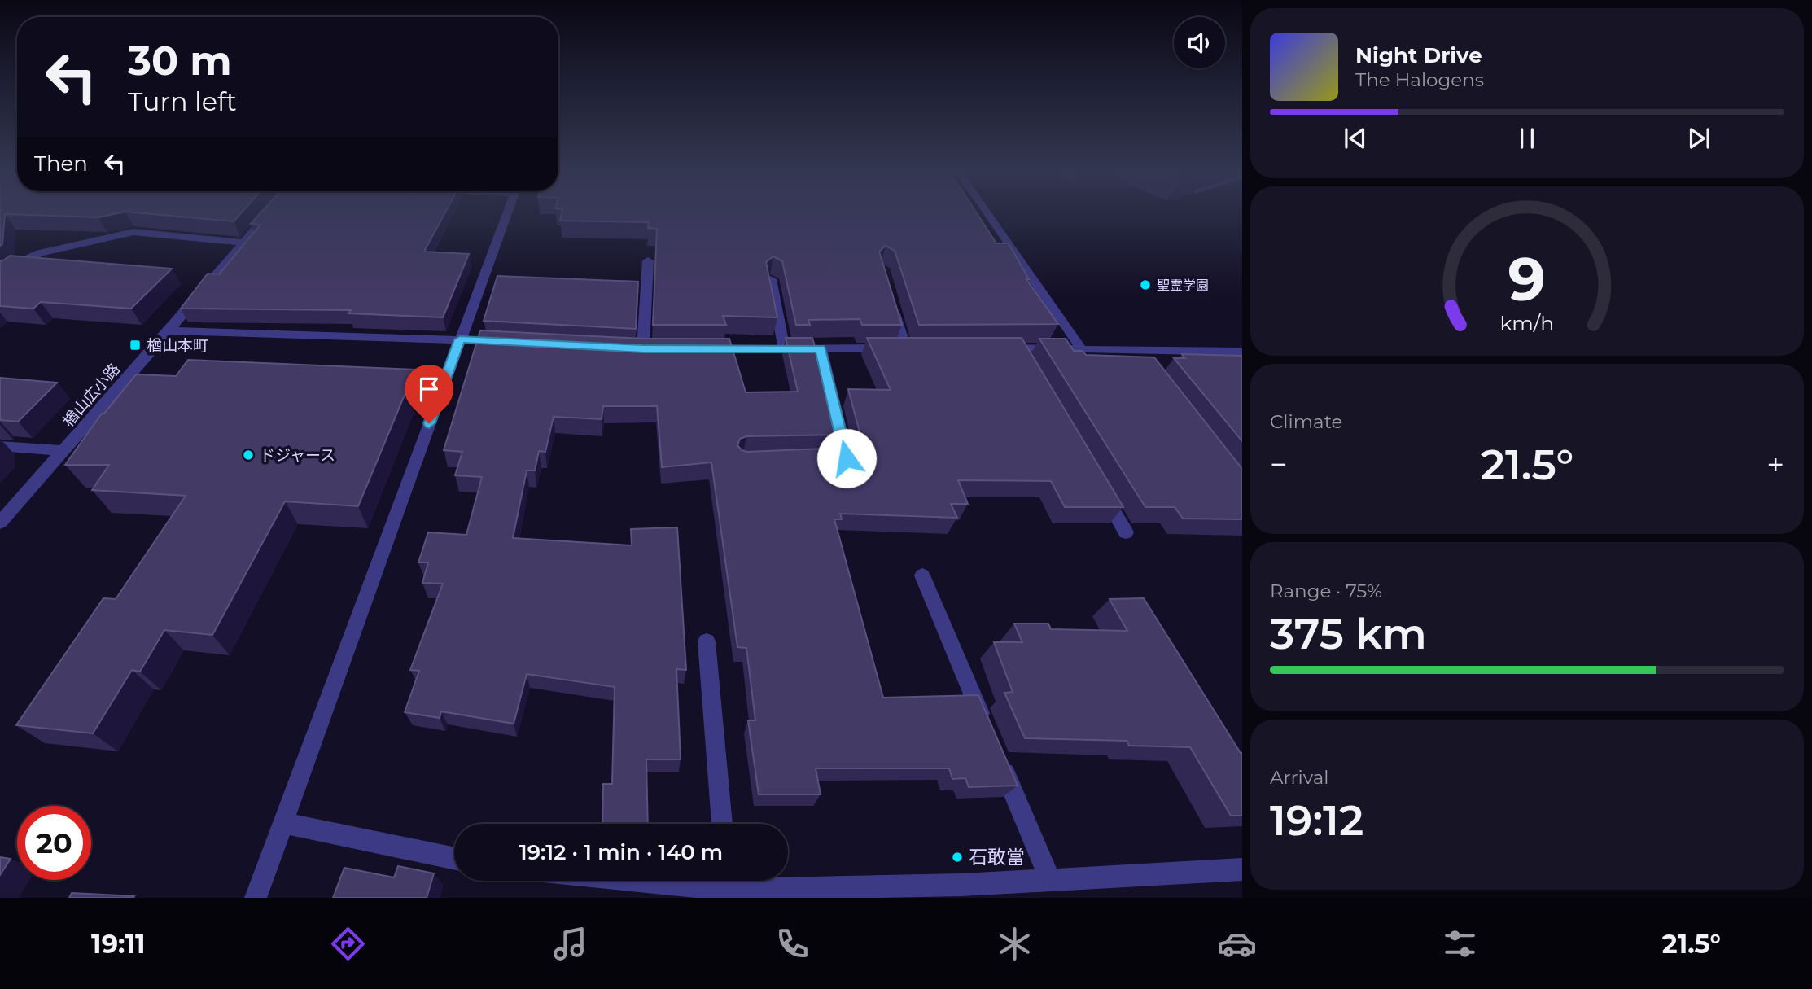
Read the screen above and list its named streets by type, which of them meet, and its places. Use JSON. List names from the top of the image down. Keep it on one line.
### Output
{"streets":{"street":["楢山広小路"]},"places":{"other":["聖霊学園","ドジャース","石敢當"],"transit":["楢山本町"]},"page":{"turn":["30 m","Turn left"],"song":["Night Drive","The Halogens"],"then":"Then","tile":["Climate",["Range · 75%","375 km"],["Arrival","19:12"]],"heat":["−","21.5°","+"],"limit":"20","trip":"19:12 · 1 min · 140 m","tabs":["19:11","21.5°"],"gauge":["9","km/h"]}}
